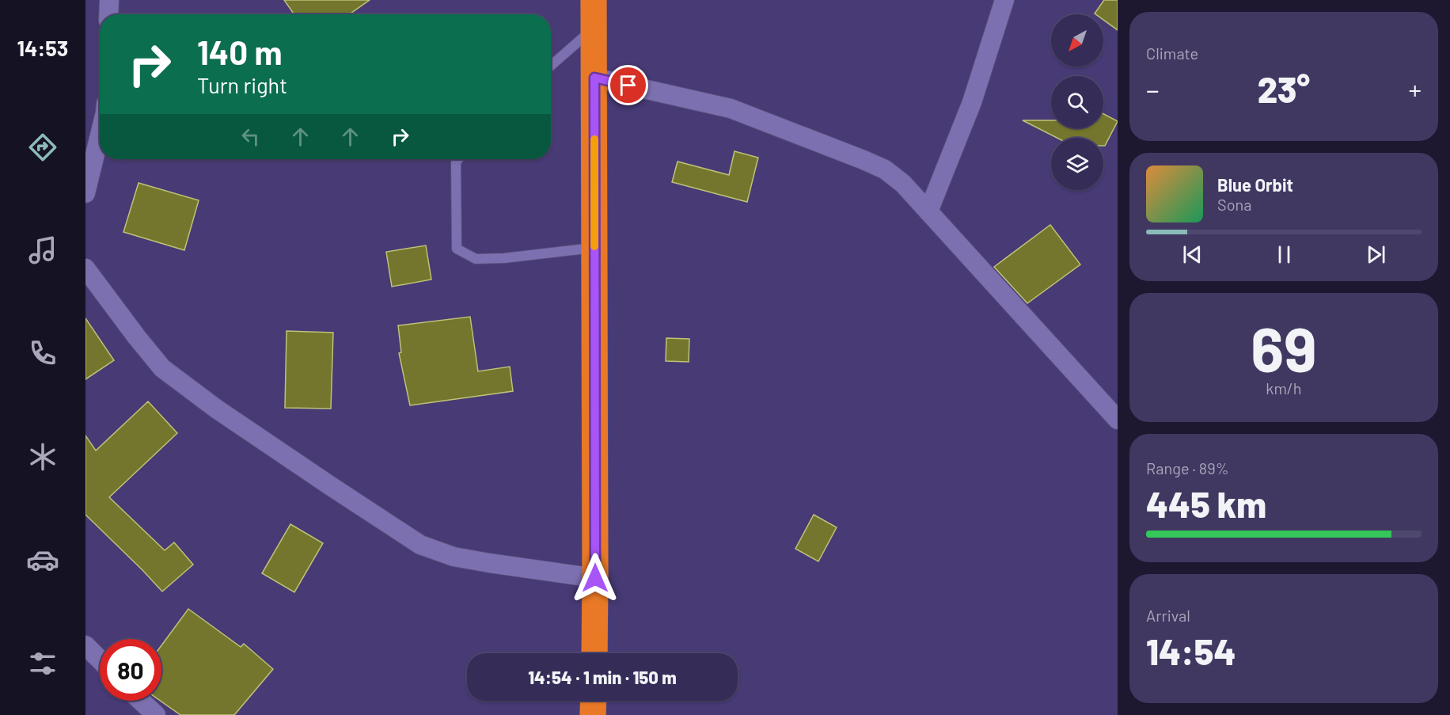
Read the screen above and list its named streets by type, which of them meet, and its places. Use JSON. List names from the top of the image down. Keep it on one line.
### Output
{"north":"bottom left","page":{"tabs":"14:53","tile":["Climate",["69","km/h"],["Range · 89%","445 km"],["Arrival","14:54"]],"turn":["140 m","Turn right"],"heat":["−","23°","+"],"song":["Blue Orbit","Sona"],"limit":"80","trip":"14:54 · 1 min · 150 m"}}
